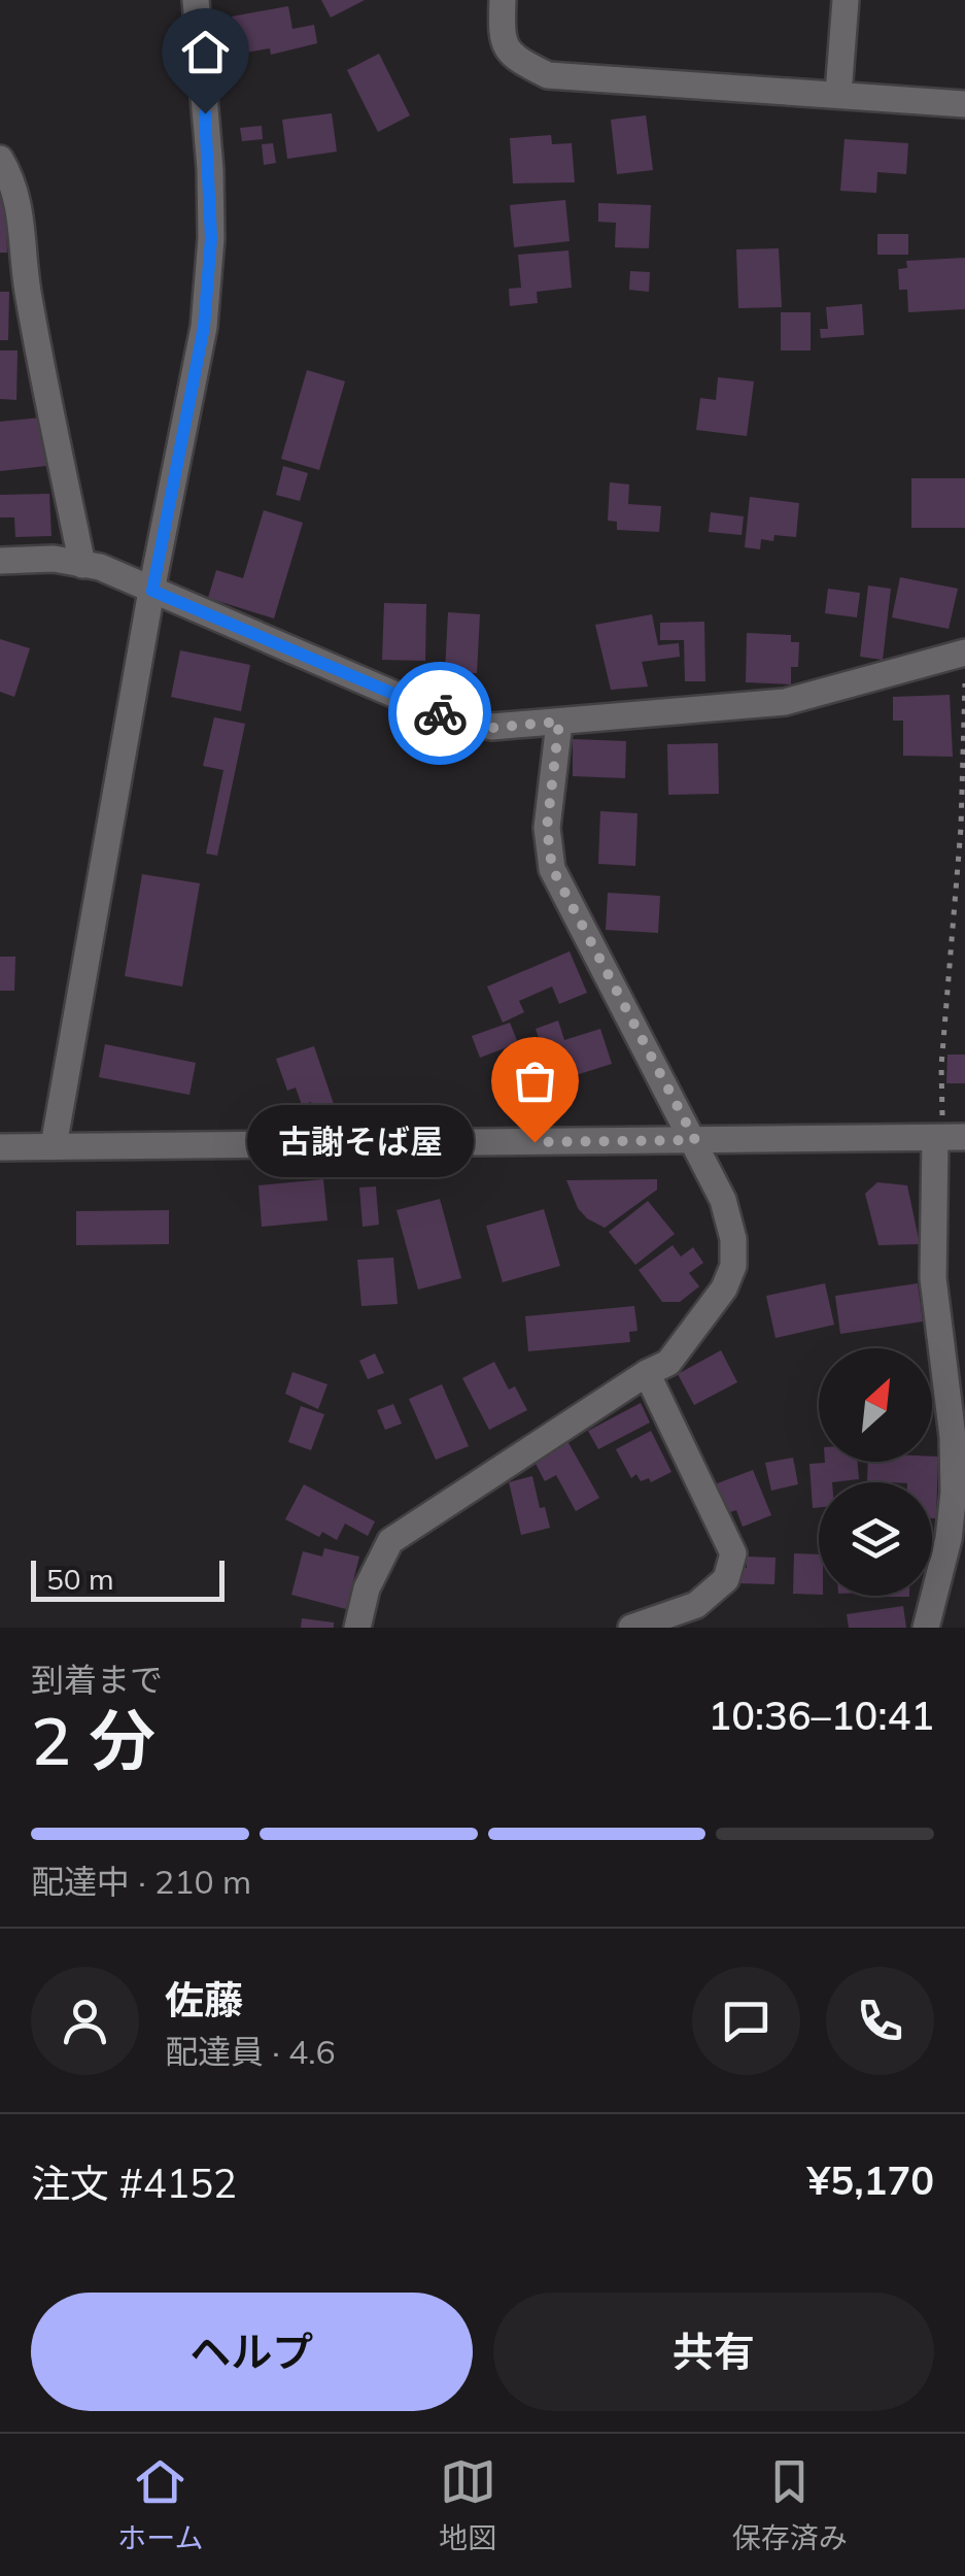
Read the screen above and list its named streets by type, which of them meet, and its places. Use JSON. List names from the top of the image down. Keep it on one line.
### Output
{"places":["古謝そば屋"],"scale_bar":"50 m","north":"top right","page":{"bubble":"古謝そば屋","scale":"50 m","heading":["2 分","到着まで","10:36–10:41"],"panel":["佐藤","配達員 · 4.6","注文 #4152","¥5,170"],"bar":"配達中 · 210 m","buttons":["ヘルプ","共有"],"tabs":["ホーム","地図","保存済み"]}}
